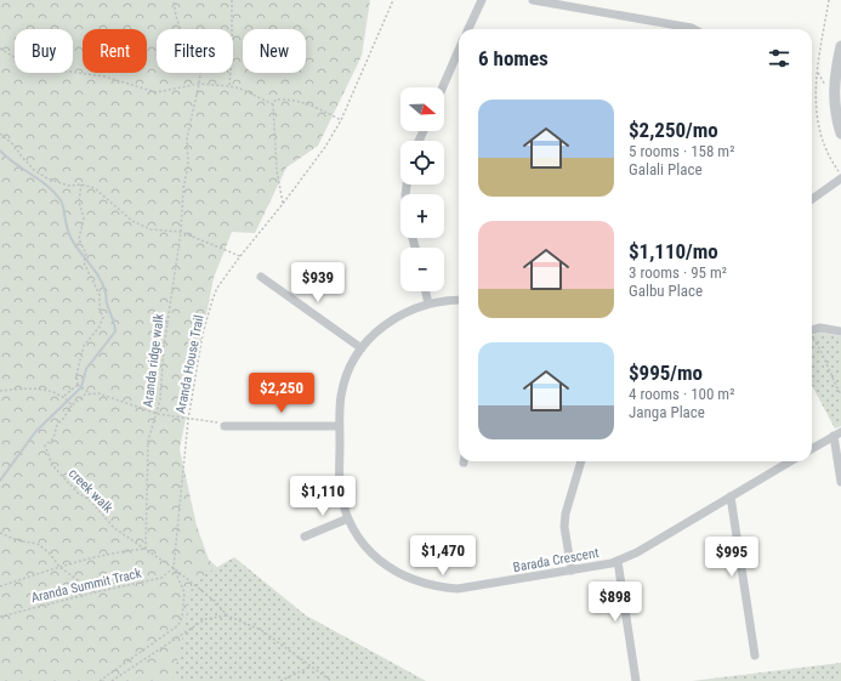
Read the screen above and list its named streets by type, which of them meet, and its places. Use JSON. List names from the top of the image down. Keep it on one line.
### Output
{"streets":{"street":["Barada Crescent"],"path":["Aranda ridge walk","Aranda House Trail","creek walk","Aranda Summit Track"]},"crossings":[["Aranda ridge walk","creek walk"],["Aranda House Trail","creek walk"],["Aranda House Trail","Aranda Summit Track"],["creek walk","Aranda Summit Track"]],"north":"right","page":{"chip":["Buy","Rent","Filters","New"],"heading":"6 homes","map_buttons":["+","−"],"list":[{"name":"$2,250/mo","note":"5 rooms · 158 m² · Galali Place"},{"name":"$1,110/mo","note":"3 rooms · 95 m² · Galbu Place"},{"name":"$995/mo","note":"4 rooms · 100 m² · Janga Place"}],"price":["$939","$2,250","$1,110","$1,470","$995","$898"]}}
